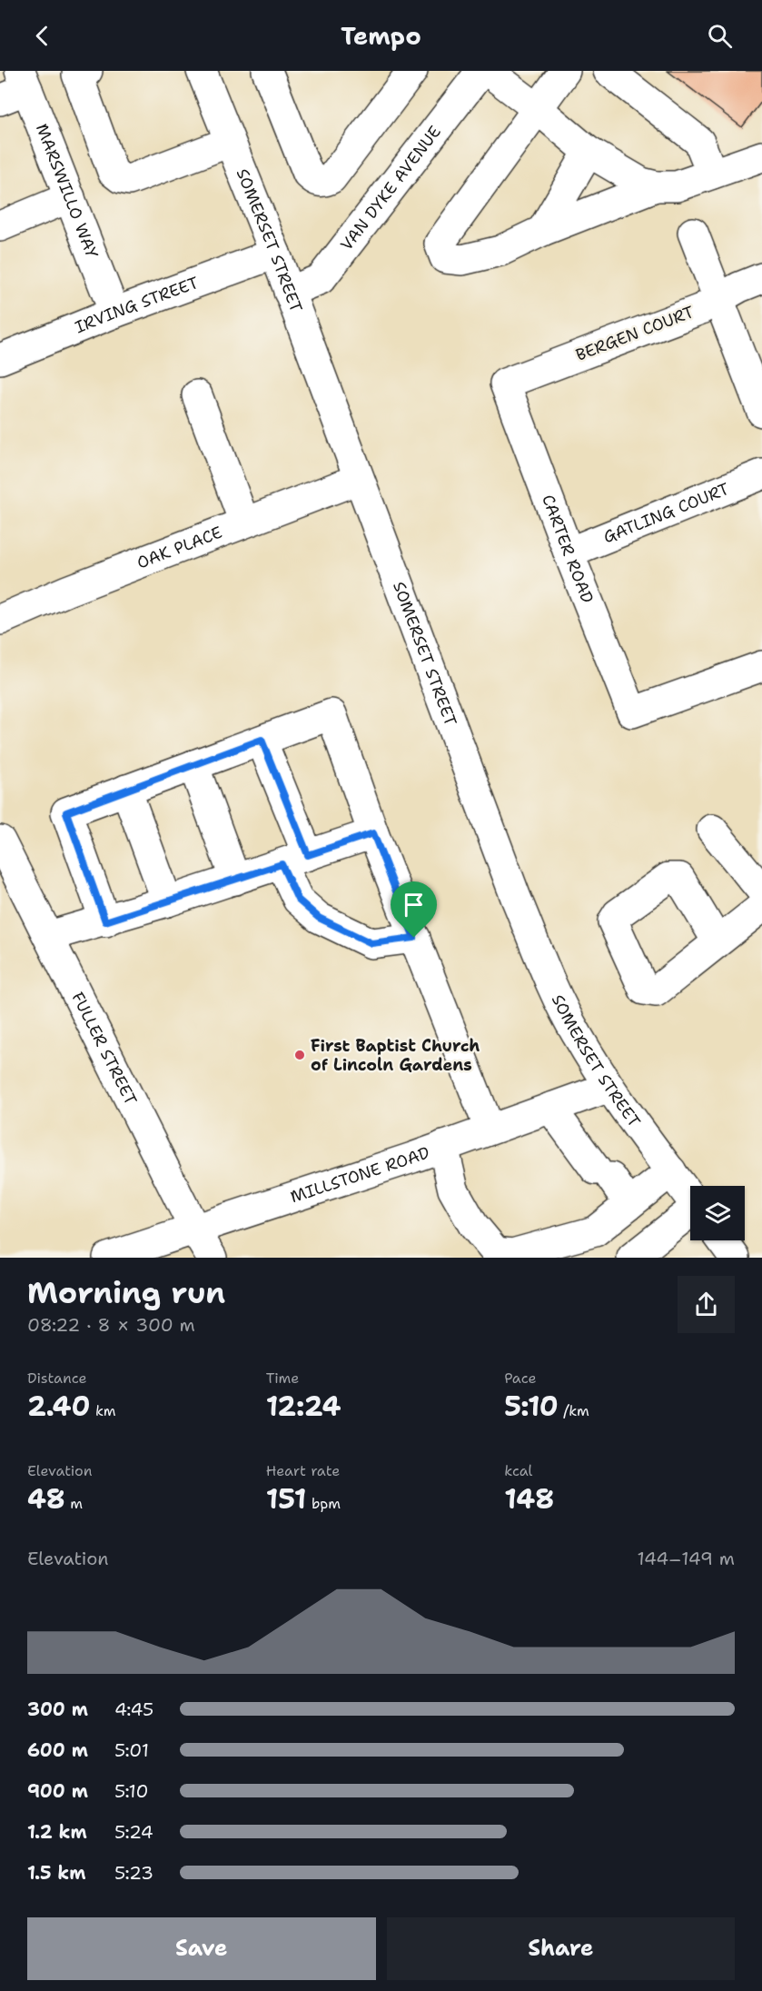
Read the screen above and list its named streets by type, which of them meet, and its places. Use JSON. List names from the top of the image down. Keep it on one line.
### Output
{"streets":{"street":["VAN DYKE AVENUE","MARSWILLO WAY","SOMERSET STREET","IRVING STREET","BERGEN COURT","GATLING COURT","OAK PLACE","CARTER ROAD","FULLER STREET","MILLSTONE ROAD"]},"crossings":[["VAN DYKE AVENUE","SOMERSET STREET"],["MARSWILLO WAY","IRVING STREET"],["SOMERSET STREET","IRVING STREET"],["SOMERSET STREET","OAK PLACE"],["SOMERSET STREET","MILLSTONE ROAD"],["BERGEN COURT","CARTER ROAD"],["GATLING COURT","CARTER ROAD"],["FULLER STREET","MILLSTONE ROAD"]],"places":["First Baptist Church of Lincoln Gardens"],"page":{"header":"Tempo","heading":["Morning run","08:22 · 8 × 300 m"],"stats":[["Distance","2.40 km"],["Time","12:24"],["Pace","5:10 /km"],["Elevation","48 m"],["Heart rate","151 bpm"],["kcal","148"]],"chart":["Elevation","144–149 m"],"list":[{"name":"300 m","note":"4:45"},{"name":"600 m","note":"5:01"},{"name":"900 m","note":"5:10"},{"name":"1.2 km","note":"5:24"},{"name":"1.5 km","note":"5:23"}],"buttons":["Save","Share"]}}
